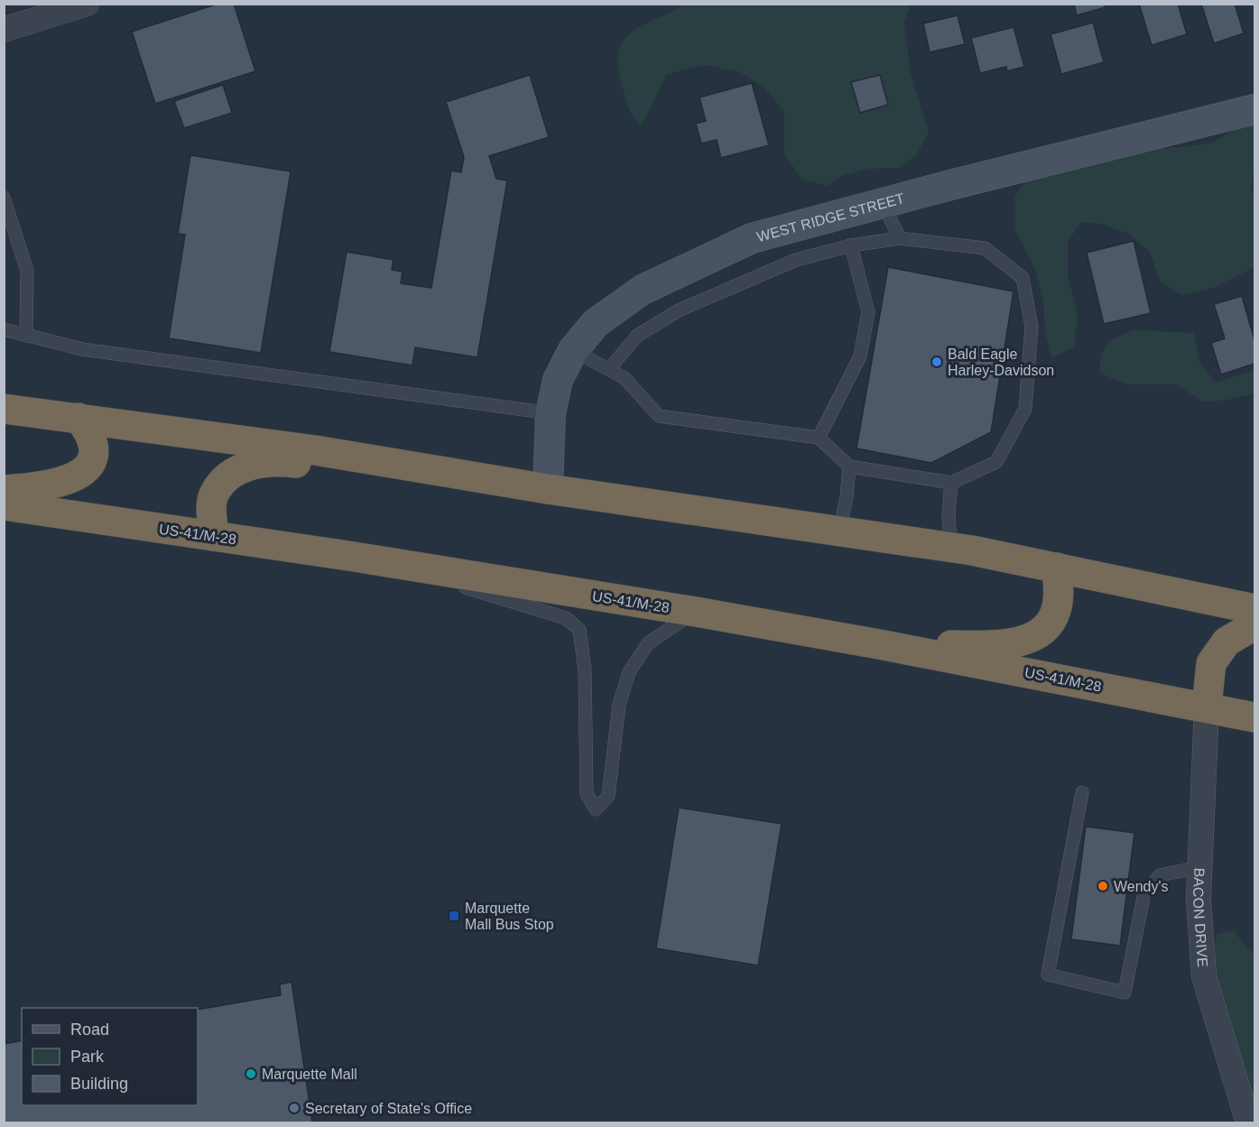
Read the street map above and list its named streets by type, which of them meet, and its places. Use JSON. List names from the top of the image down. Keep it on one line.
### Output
{"streets":{"highway":["US-41/M-28"],"street":["WEST RIDGE STREET","BACON DRIVE"]},"crossings":[["US-41/M-28","BACON DRIVE"]],"places":{"other":["Bald Eagle Harley-Davidson","Wendy's","Marquette Mall","Secretary of State's Office"],"transit":["Marquette Mall Bus Stop"]},"legend":["Road","Park","Building"]}
